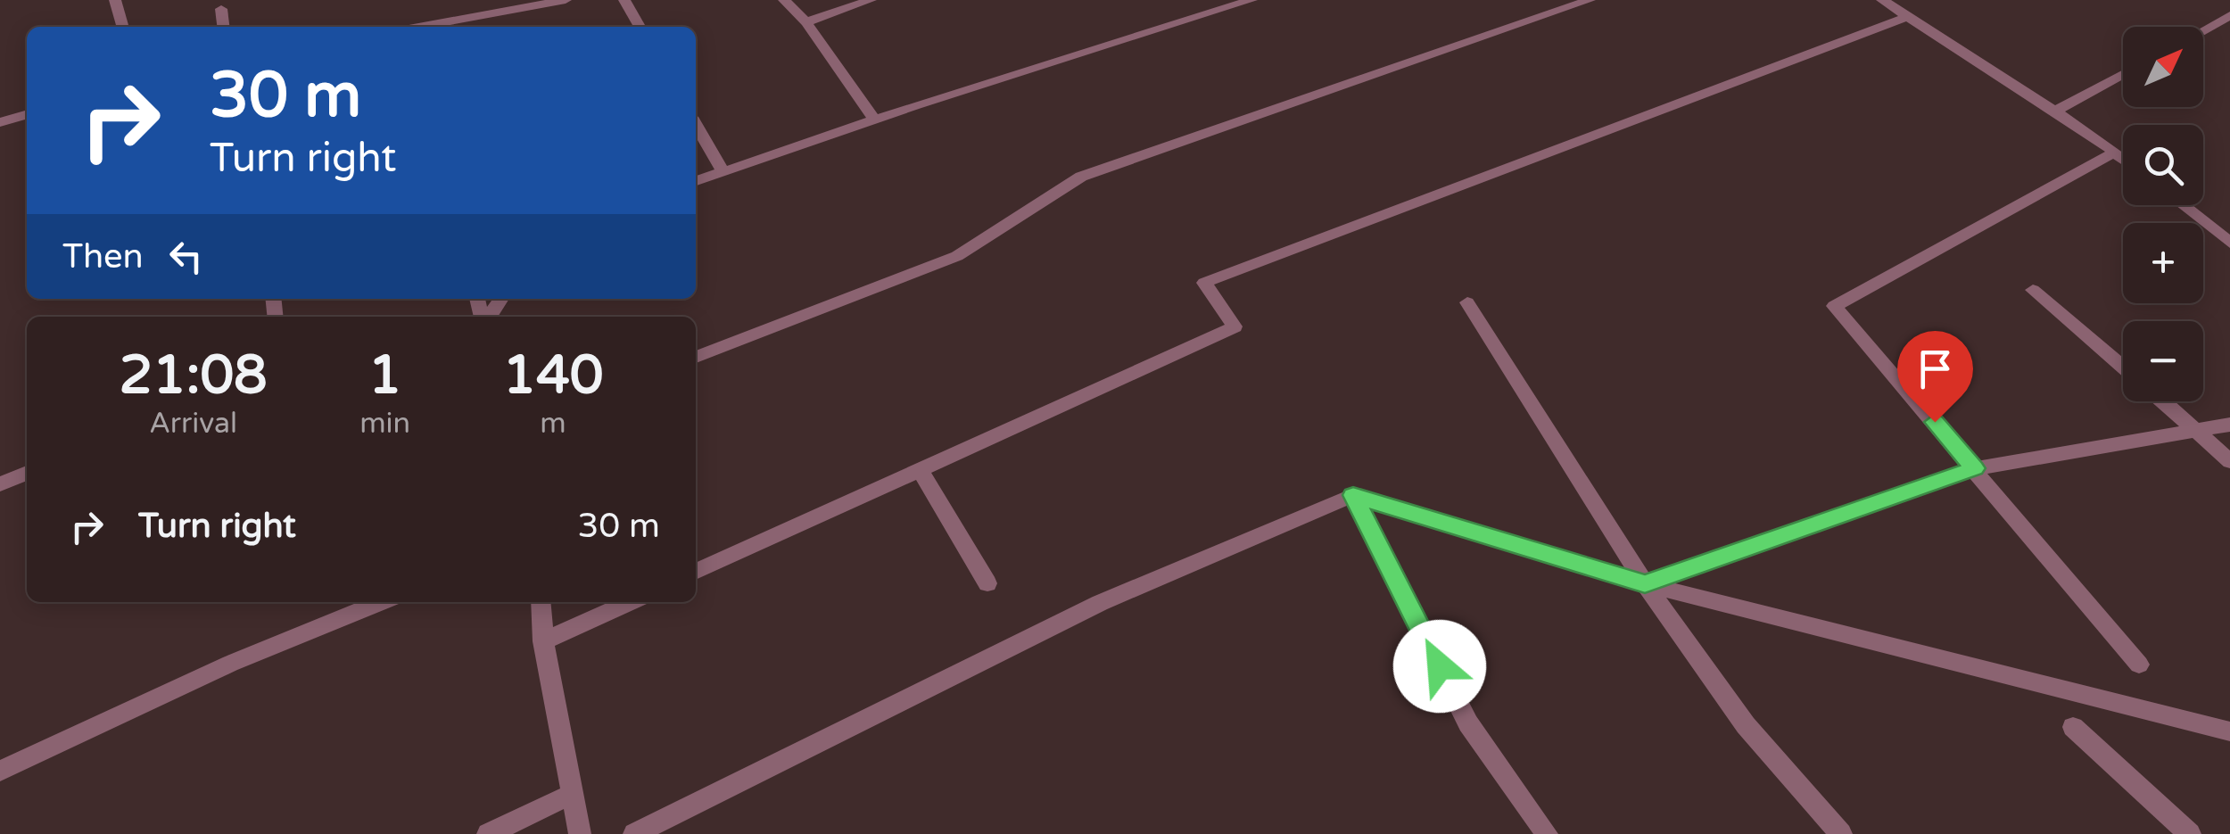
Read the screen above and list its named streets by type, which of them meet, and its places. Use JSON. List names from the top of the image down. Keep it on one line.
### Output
{"north":"top right","page":{"map_buttons":["+","−"],"turn":["30 m","Turn right"],"then":"Then","eta":["21:08","Arrival","1","min","140","m"],"list":[{"name":"Turn right","value":"30 m"}]}}
